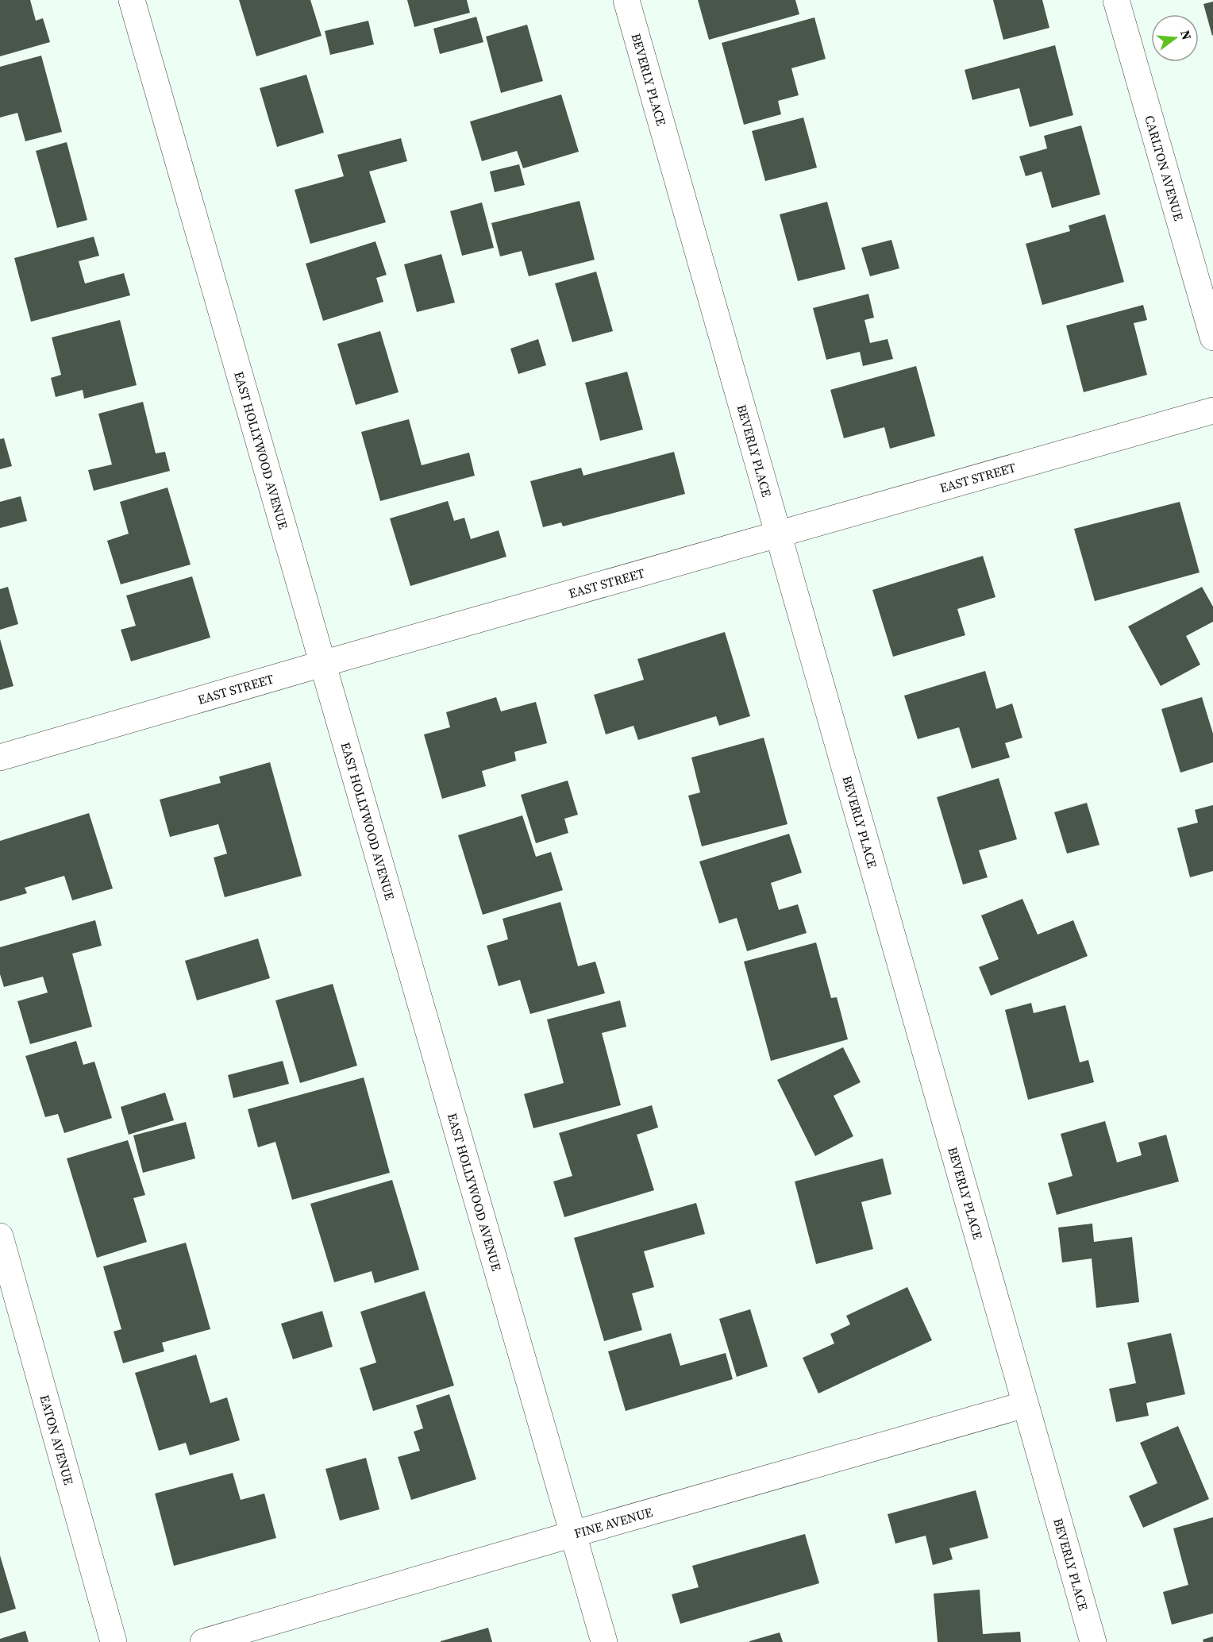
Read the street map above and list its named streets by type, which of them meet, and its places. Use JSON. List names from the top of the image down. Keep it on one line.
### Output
{"streets":{"street":["BEVERLY PLACE","CARLTON AVENUE","EAST HOLLYWOOD AVENUE","EAST STREET","EATON AVENUE","FINE AVENUE"]},"crossings":[["BEVERLY PLACE","EAST STREET"],["BEVERLY PLACE","FINE AVENUE"],["EAST HOLLYWOOD AVENUE","EAST STREET"],["EAST HOLLYWOOD AVENUE","FINE AVENUE"]],"north":"right"}
